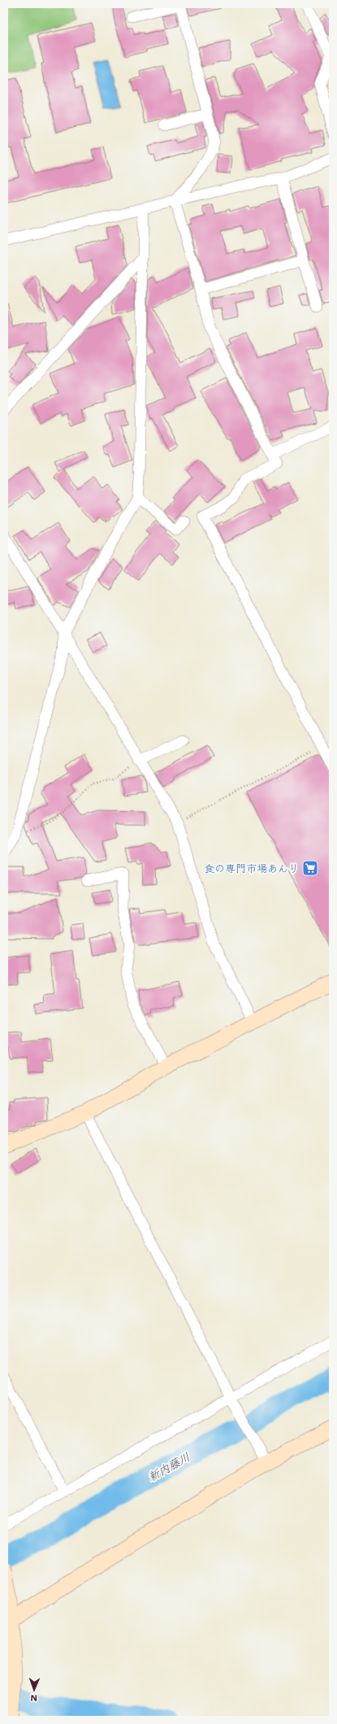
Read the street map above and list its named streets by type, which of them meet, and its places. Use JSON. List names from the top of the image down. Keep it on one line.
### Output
{"water":["新内藤川"],"places":{"supermarket":["食の専門市場あんり"]},"north":"bottom"}
